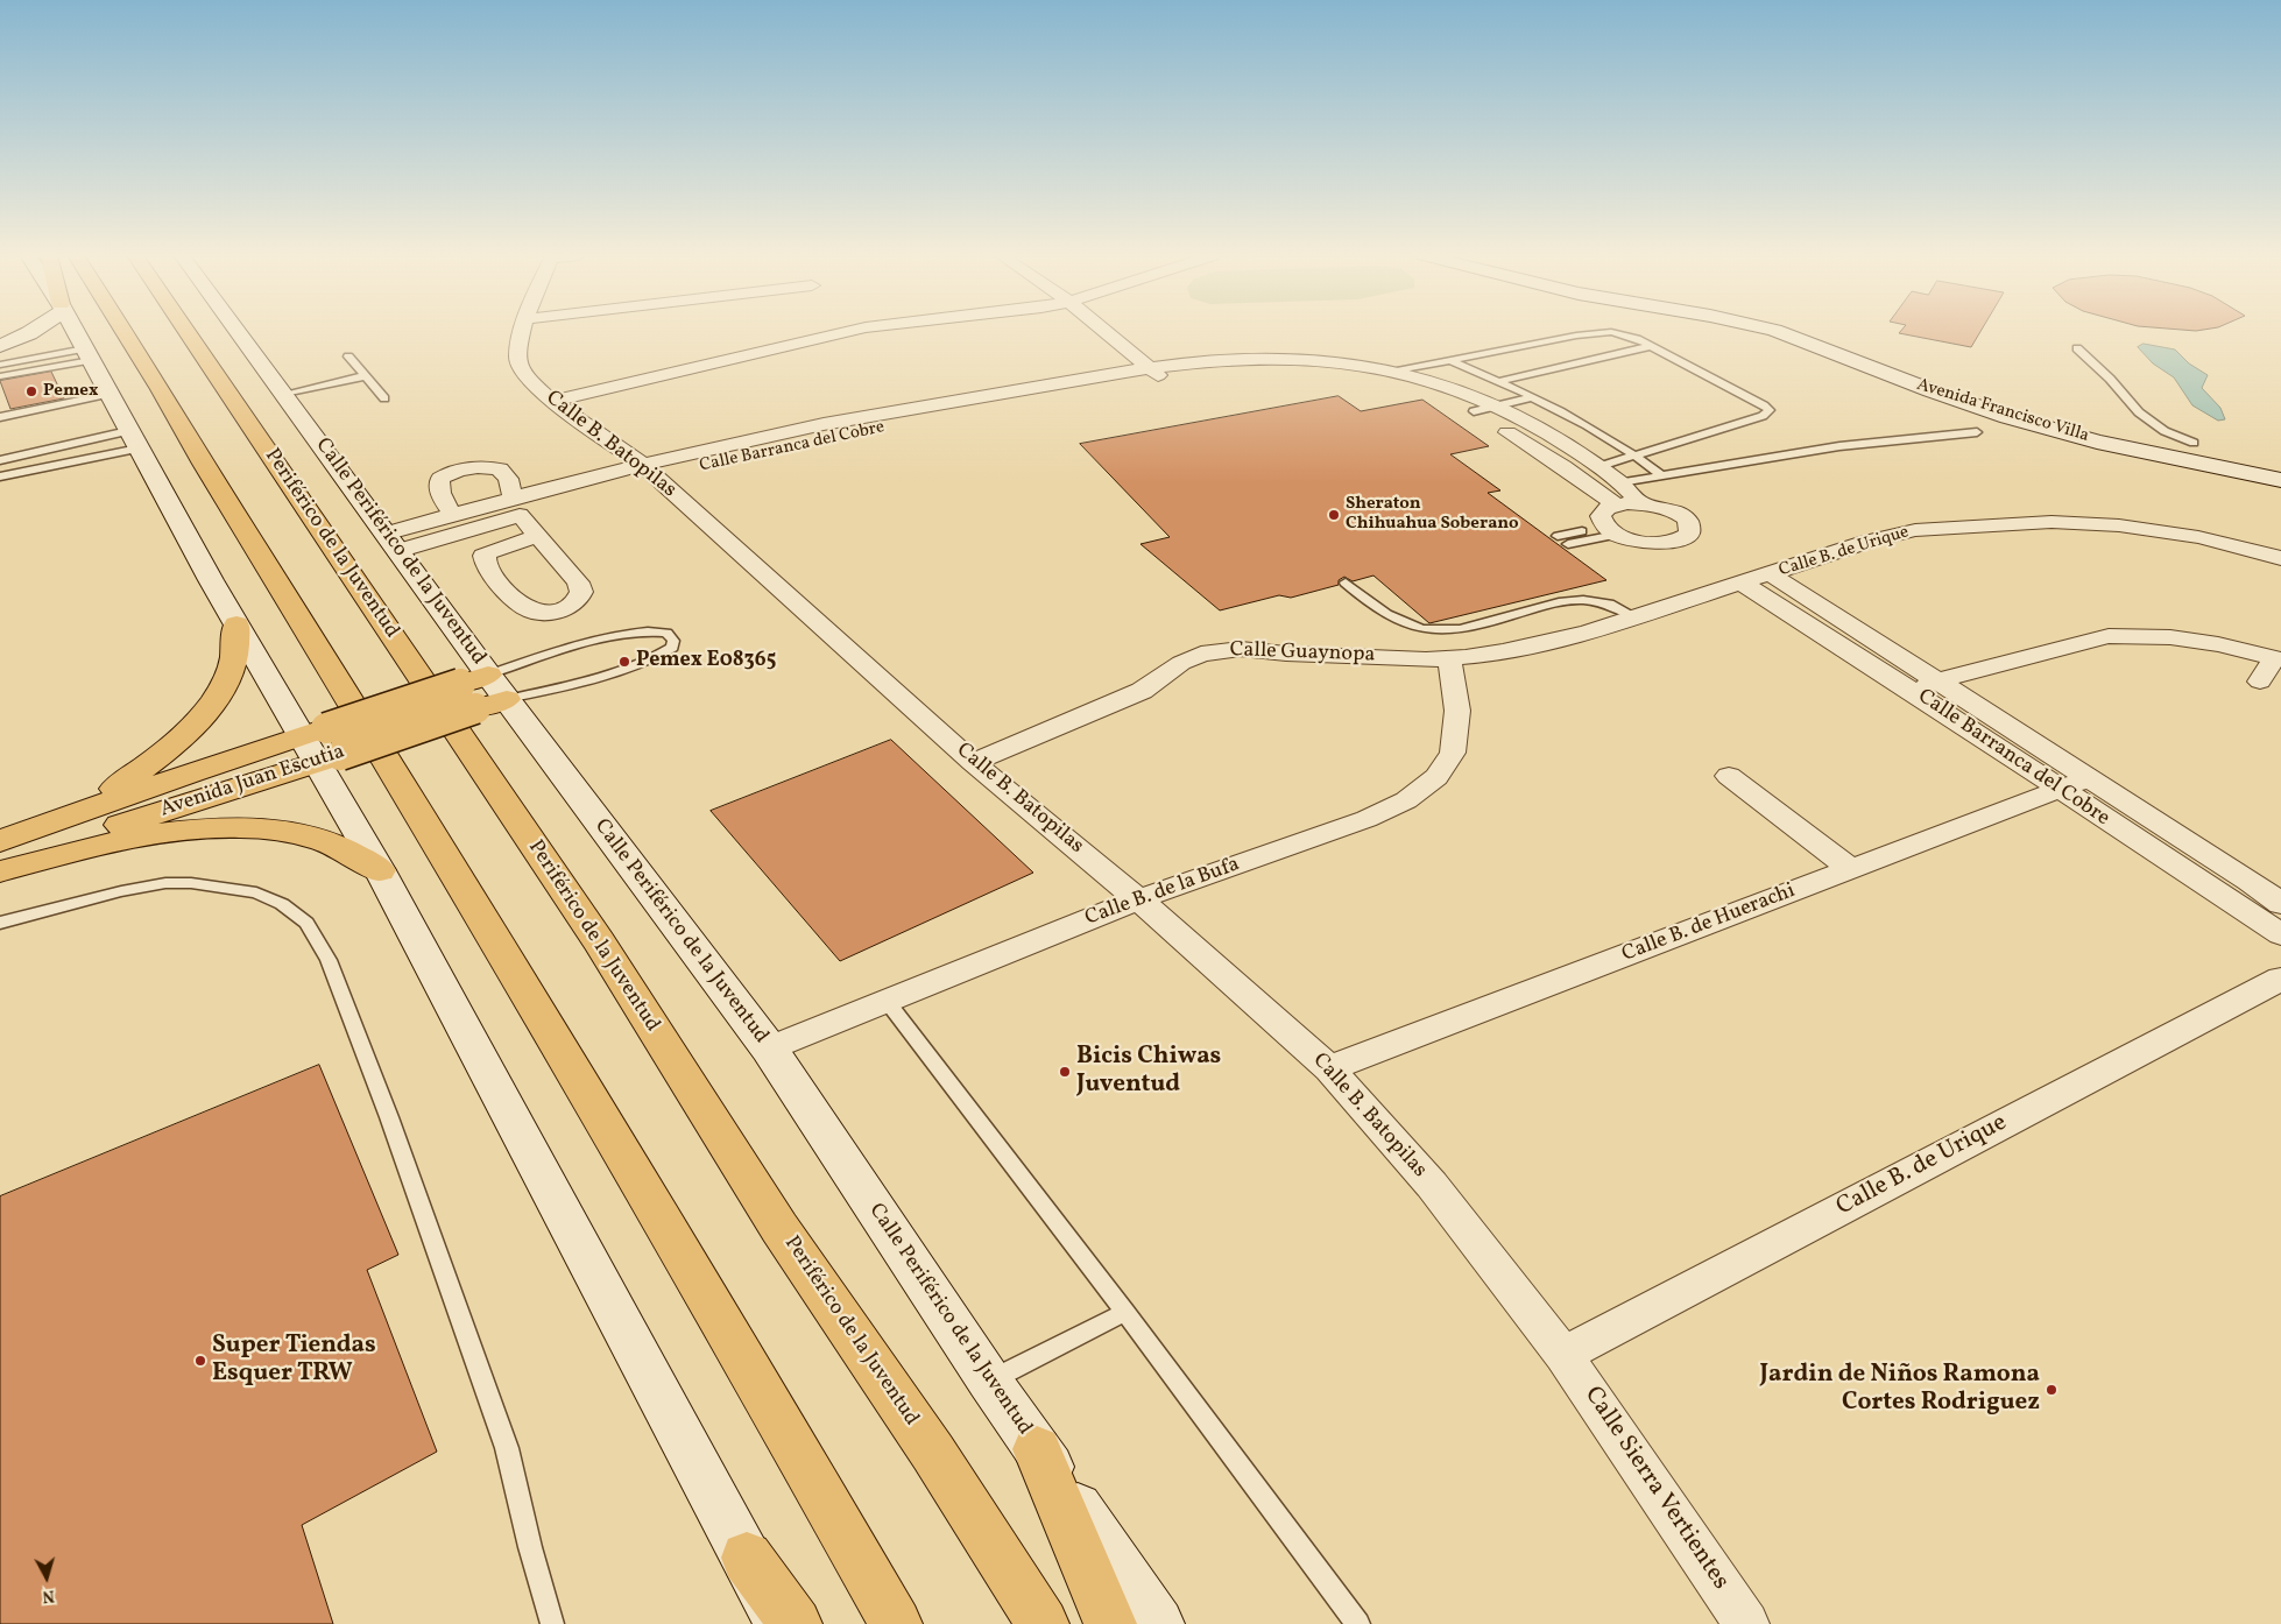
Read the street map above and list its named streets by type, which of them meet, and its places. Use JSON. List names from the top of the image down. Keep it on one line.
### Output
{"streets":{"main road":["Avenida Francisco Villa","Periférico de la Juventud","Calle Periférico de la Juventud","Avenida Juan Escutia"],"street":["Calle B. Batopilas","Calle Barranca del Cobre","Calle B. de Urique","Calle Guaynopa","Calle B. de la Bufa","Calle B. de Huerachi","Calle Sierra Vertientes"]},"crossings":[["Calle B. Batopilas","Calle Barranca del Cobre"],["Calle B. Batopilas","Calle B. de Urique"],["Calle B. Batopilas","Calle Guaynopa"],["Calle B. Batopilas","Calle B. de la Bufa"],["Calle B. Batopilas","Calle B. de Huerachi"],["Calle B. Batopilas","Calle Sierra Vertientes"],["Calle Barranca del Cobre","Calle Periférico de la Juventud"],["Calle Barranca del Cobre","Calle B. de Urique"],["Calle Barranca del Cobre","Calle B. de Huerachi"],["Calle Periférico de la Juventud","Avenida Juan Escutia"],["Calle Periférico de la Juventud","Calle B. de la Bufa"],["Calle B. de Urique","Calle Guaynopa"],["Calle B. de Urique","Calle B. de la Bufa"],["Calle B. de Urique","Calle Sierra Vertientes"],["Calle Guaynopa","Calle B. de la Bufa"]],"places":["Pemex","Sheraton Chihuahua Soberano","Pemex E08365","Bicis Chiwas Juventud","Super Tiendas Esquer TRW","Jardin de Niños Ramona Cortes Rodriguez"],"north":"bottom"}
